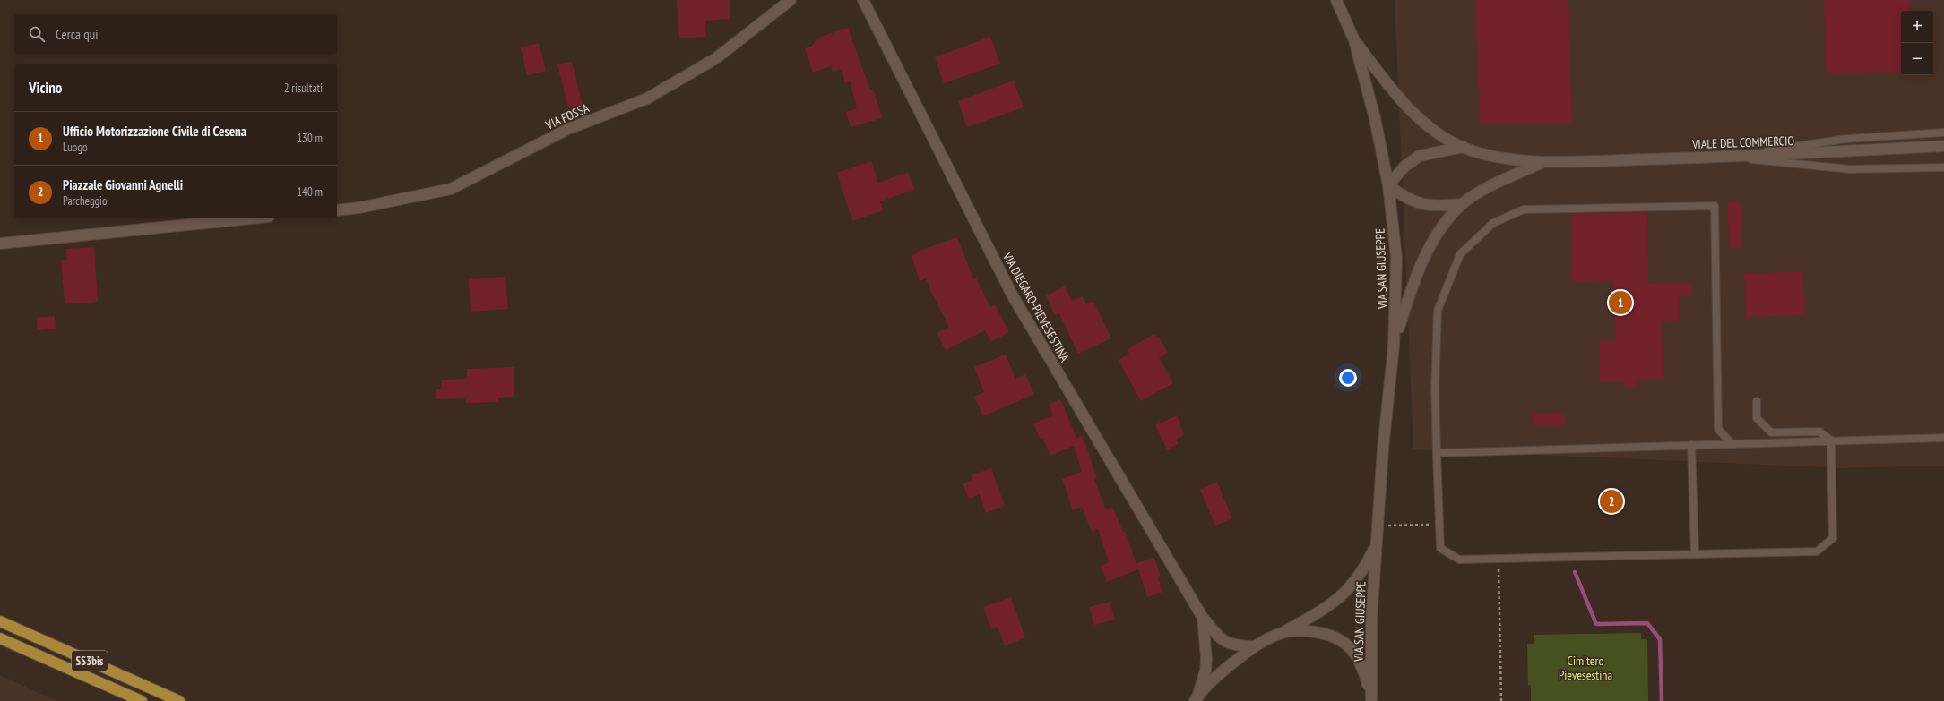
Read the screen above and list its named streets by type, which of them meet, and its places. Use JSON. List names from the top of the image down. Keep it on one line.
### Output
{"streets":{"highway":["SS3bis"],"main road":["VIA FOSSA","VIALE DEL COMMERCIO","VIA SAN GIUSEPPE","VIA DIEGARO-PIEVESESTINA"]},"crossings":[["VIALE DEL COMMERCIO","VIA SAN GIUSEPPE"],["VIA SAN GIUSEPPE","VIA DIEGARO-PIEVESESTINA"]],"parks":["Cimitero Pievesestina"],"page":{"map_buttons":["+","−"],"search":"Cerca qui","heading":["Vicino","2 risultati"],"list":[{"mark":"1","name":"Ufficio Motorizzazione Civile di Cesena","note":"Luogo","value":"130 m"},{"mark":"2","name":"Piazzale Giovanni Agnelli","note":"Parcheggio","value":"140 m"}],"pins":["1","2"]}}
